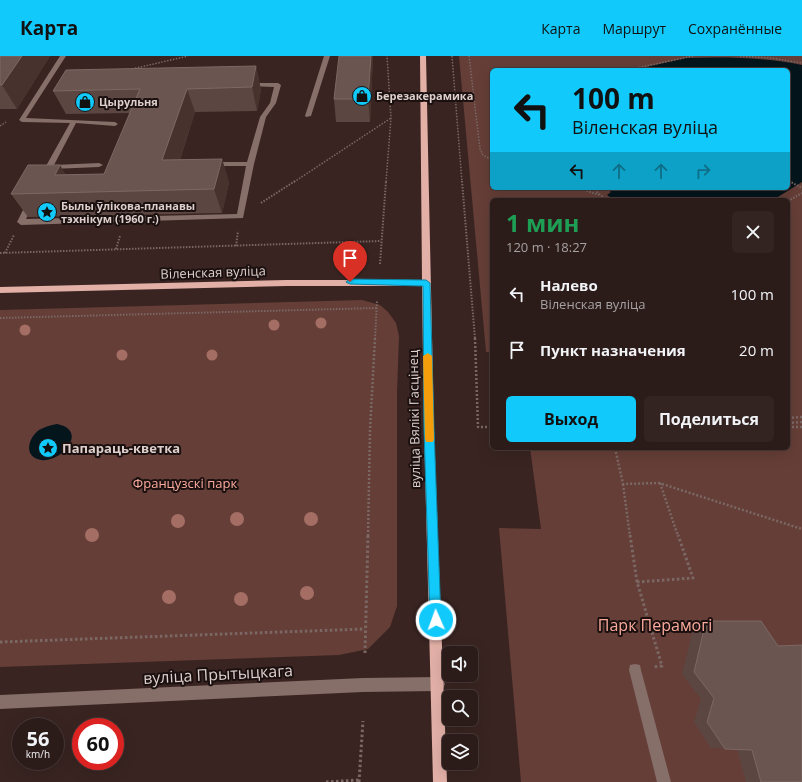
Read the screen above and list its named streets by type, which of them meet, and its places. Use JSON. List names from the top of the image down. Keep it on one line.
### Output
{"streets":{"main road":["Віленская вуліца","вуліца Вялікі Гасцінец"],"street":["вуліца Прытыцкага"]},"crossings":[["Віленская вуліца","вуліца Вялікі Гасцінец"],["вуліца Вялікі Гасцінец","вуліца Прытыцкага"]],"parks":["Французскі парк","Парк Перамогі"],"places":{"shop":["Березакерамика","Цырульня"],"place":["Былы ўлікова-планавы тэхнікум (1960 г.)","Папараць-кветка"]},"page":{"header":"Карта","nav":["Карта","Маршрут","Сохранённые"],"turn":["100 m","Віленская вуліца"],"heading":["1 мин","120 m · 18:27"],"list":[{"name":"Налево","note":"Віленская вуліца","value":"100 m"},{"name":"Пункт назначения","value":"20 m"}],"buttons":["Выход","Поделиться"],"speed":"56 km/h","limit":"60"}}
